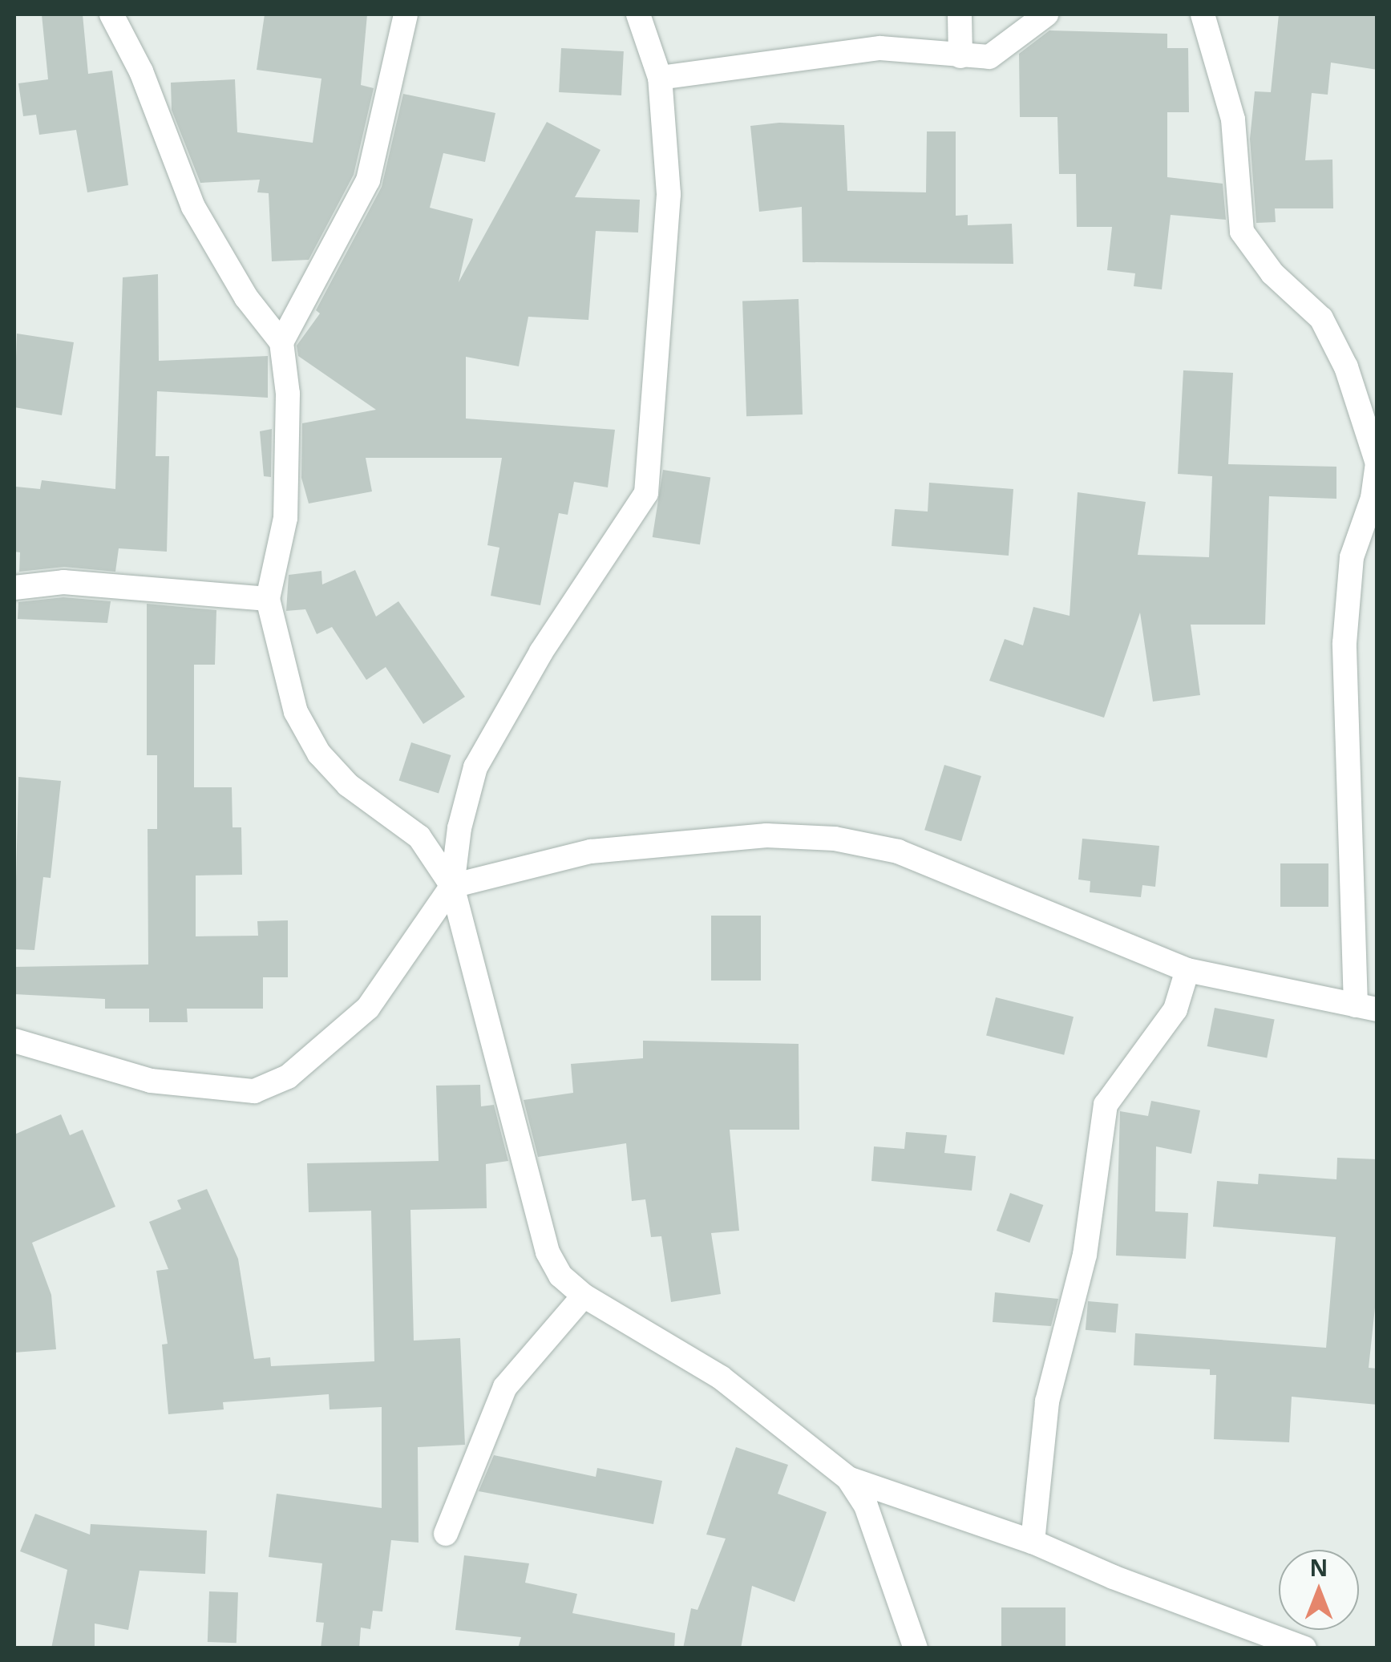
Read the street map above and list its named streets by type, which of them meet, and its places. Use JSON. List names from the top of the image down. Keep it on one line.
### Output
{"north":"top"}
